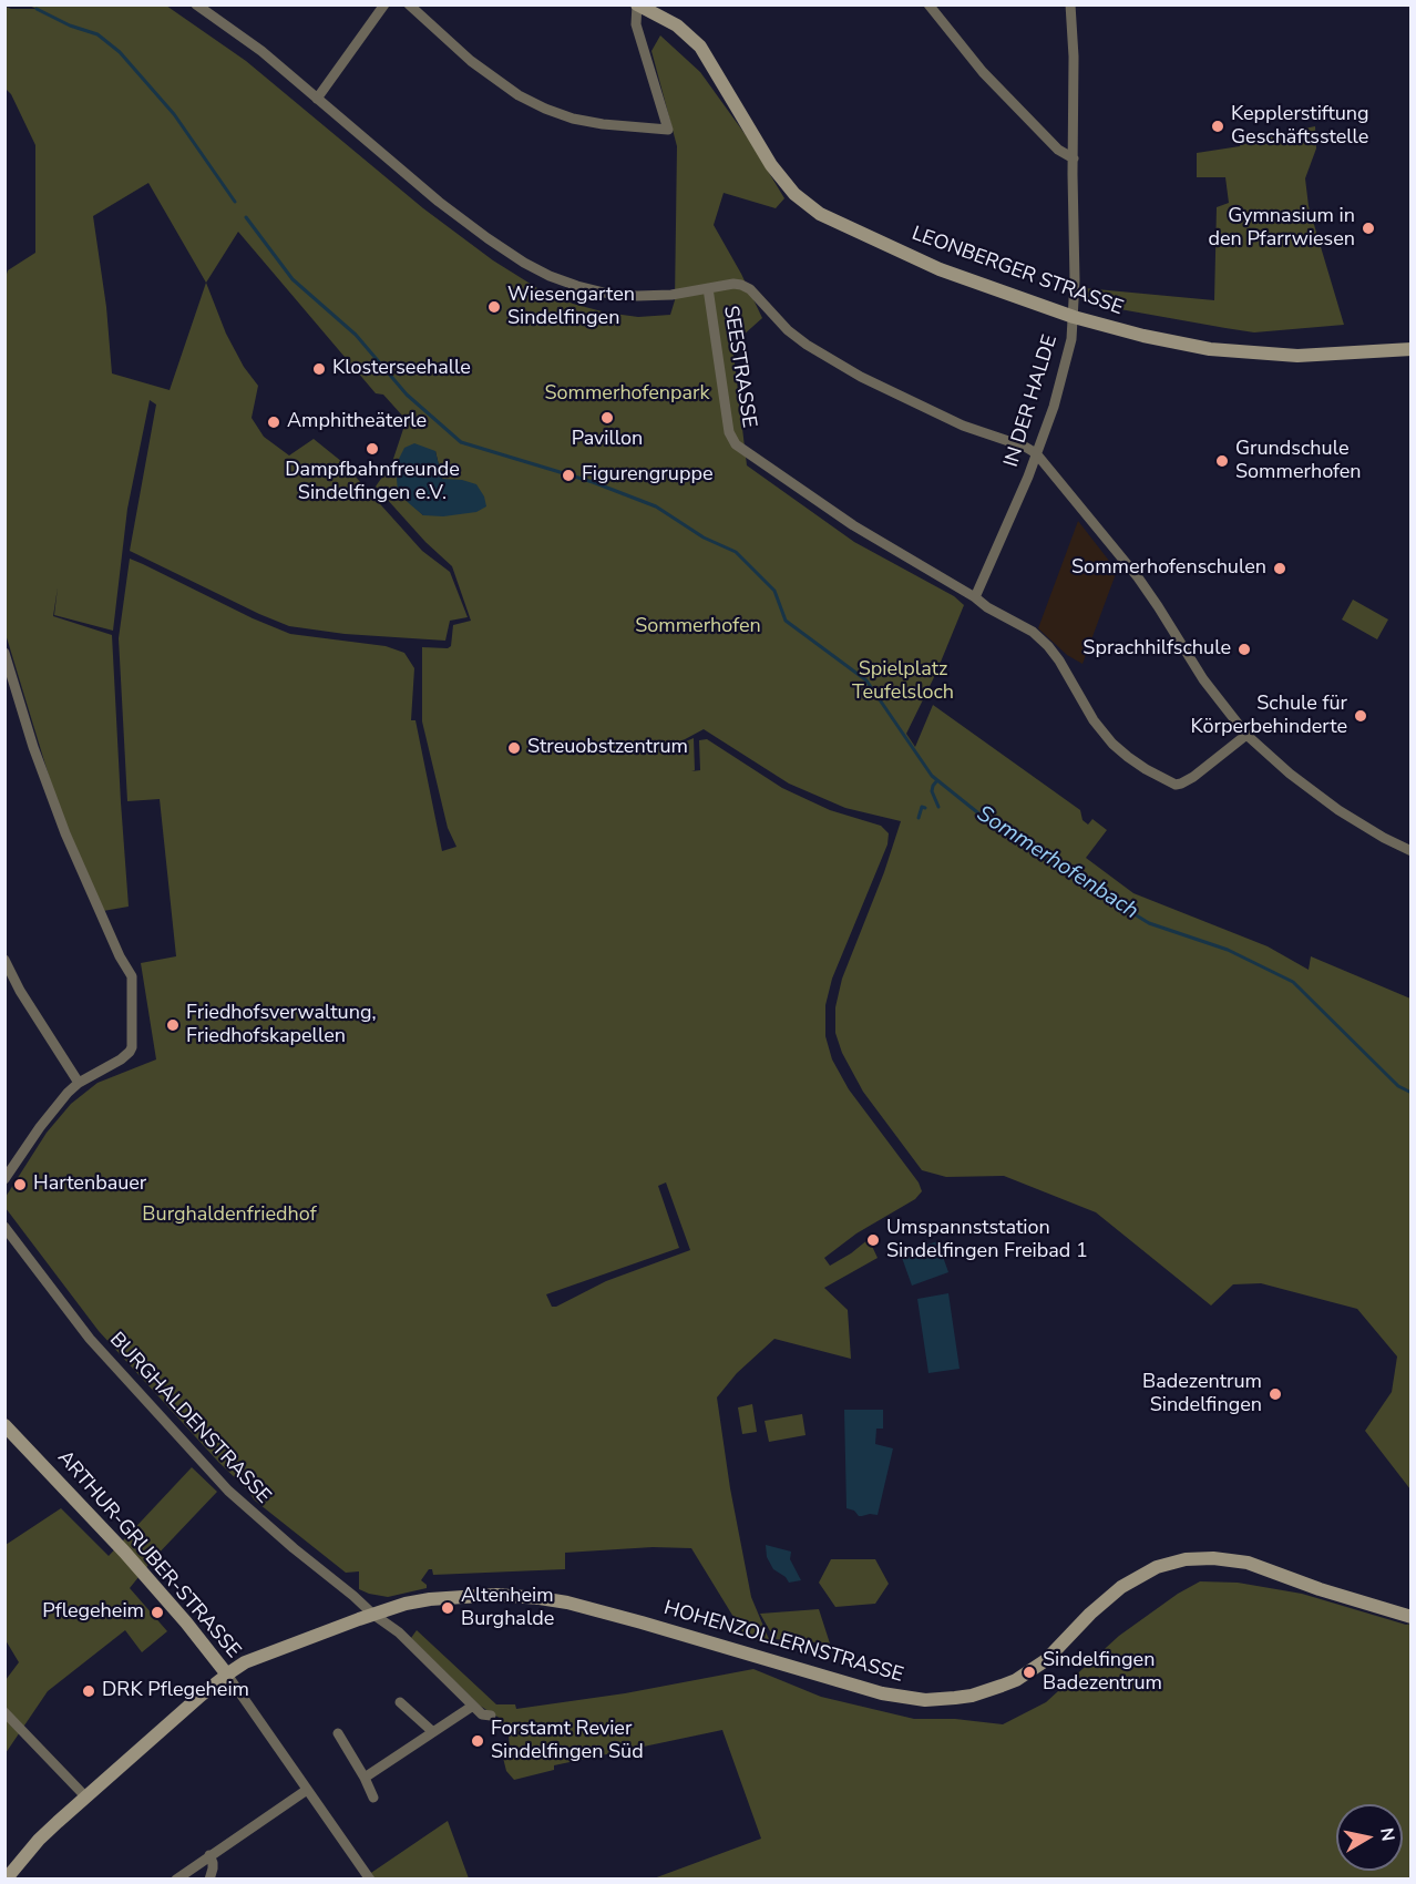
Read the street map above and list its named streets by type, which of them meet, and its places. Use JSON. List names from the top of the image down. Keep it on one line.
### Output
{"streets":{"street":["LEONBERGER STRASSE","SEESTRASSE","IN DER HALDE","BURGHALDENSTRASSE","ARTHUR-GRUBER-STRASSE","HOHENZOLLERNSTRASSE"]},"crossings":[["LEONBERGER STRASSE","IN DER HALDE"],["SEESTRASSE","IN DER HALDE"],["BURGHALDENSTRASSE","HOHENZOLLERNSTRASSE"],["ARTHUR-GRUBER-STRASSE","HOHENZOLLERNSTRASSE"]],"water":["Sommerhofenbach"],"parks":["Sommerhofenpark","Sommerhofen","Spielplatz Teufelsloch","Burghaldenfriedhof"],"places":["Kepplerstiftung Geschäftsstelle","Gymnasium in den Pfarrwiesen","Wiesengarten Sindelfingen","Klosterseehalle","Pavillon","Amphitheäterle","Dampfbahnfreunde Sindelfingen e.V.","Grundschule Sommerhofen","Figurengruppe","Sommerhofenschulen","Sprachhilfschule","Schule für Körperbehinderte","Streuobstzentrum","Friedhofsverwaltung, Friedhofskapellen","Hartenbauer","Umspannststation Sindelfingen Freibad 1","Badezentrum Sindelfingen","Altenheim Burghalde","Pflegeheim","Sindelfingen Badezentrum","DRK Pflegeheim","Forstamt Revier Sindelfingen Süd"],"north":"right"}
